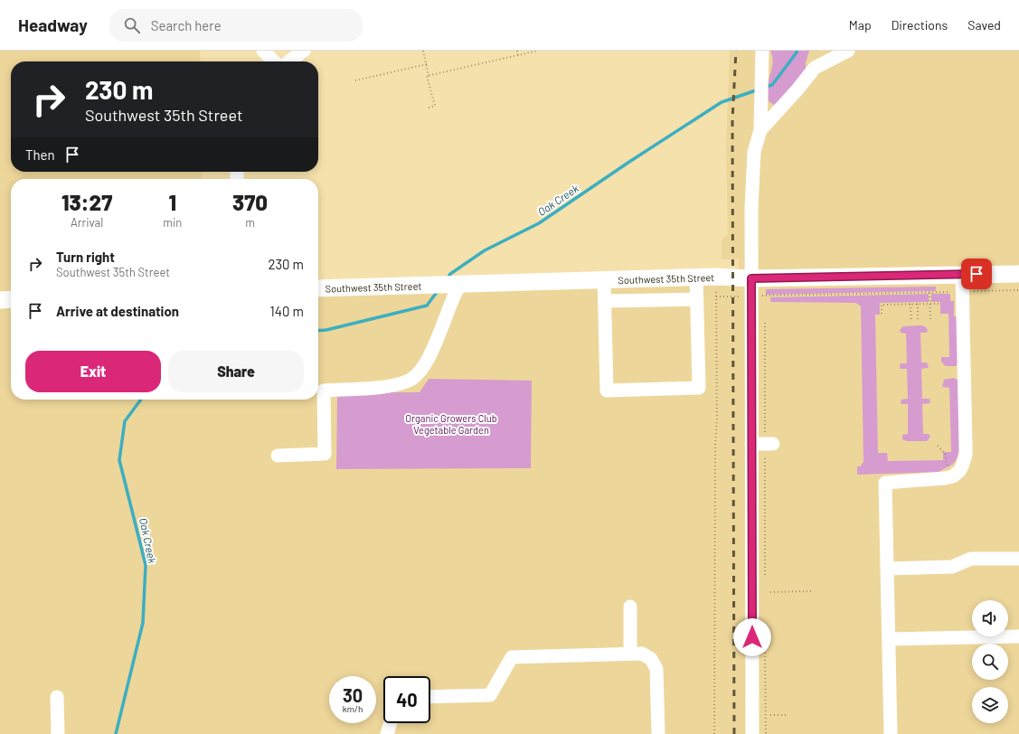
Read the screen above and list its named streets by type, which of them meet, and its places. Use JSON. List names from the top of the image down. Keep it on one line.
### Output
{"streets":{"main road":["Southwest 35th Street"]},"water":["Oak Creek"],"parks":["Organic Growers Club Vegetable Garden"],"page":{"header":"Headway","search":"Search here","nav":["Map","Directions","Saved"],"turn":["230 m","Southwest 35th Street"],"then":"Then","eta":["13:27","Arrival","1","min","370","m"],"list":[{"name":"Turn right","note":"Southwest 35th Street","value":"230 m"},{"name":"Arrive at destination","value":"140 m"}],"buttons":["Exit","Share"],"speed":"30 km/h","limit":"40"}}
